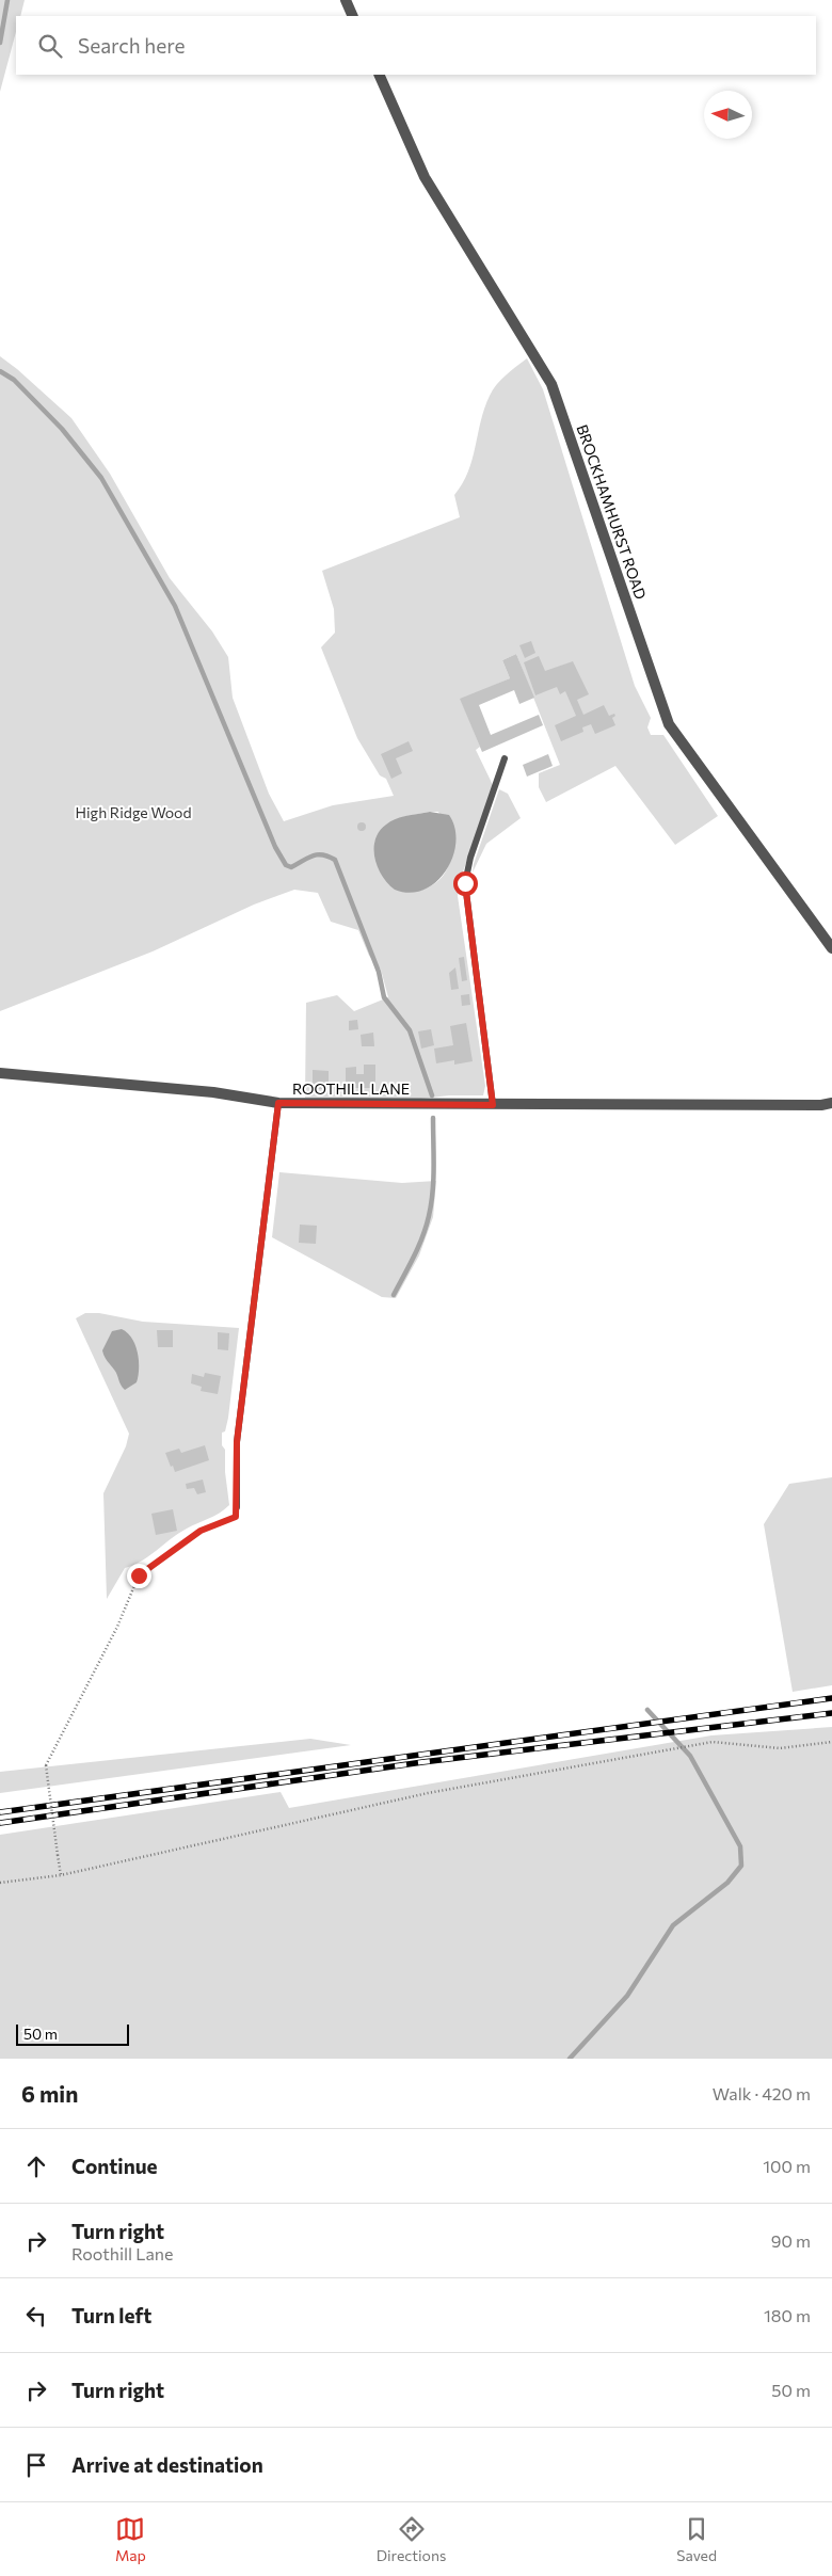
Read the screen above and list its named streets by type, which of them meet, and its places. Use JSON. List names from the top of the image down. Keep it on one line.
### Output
{"streets":{"street":["BROCKHAMHURST ROAD","ROOTHILL LANE"]},"parks":["High Ridge Wood"],"scale_bar":"50 m","north":"left","page":{"search":"Search here","scale":"50 m","heading":["6 min","Walk · 420 m"],"list":[["Continue","100 m"],["Turn right","Roothill Lane","90 m"],["Turn left","180 m"],["Turn right","50 m"],"Arrive at destination"],"nav":["Map","Directions","Saved"]}}
